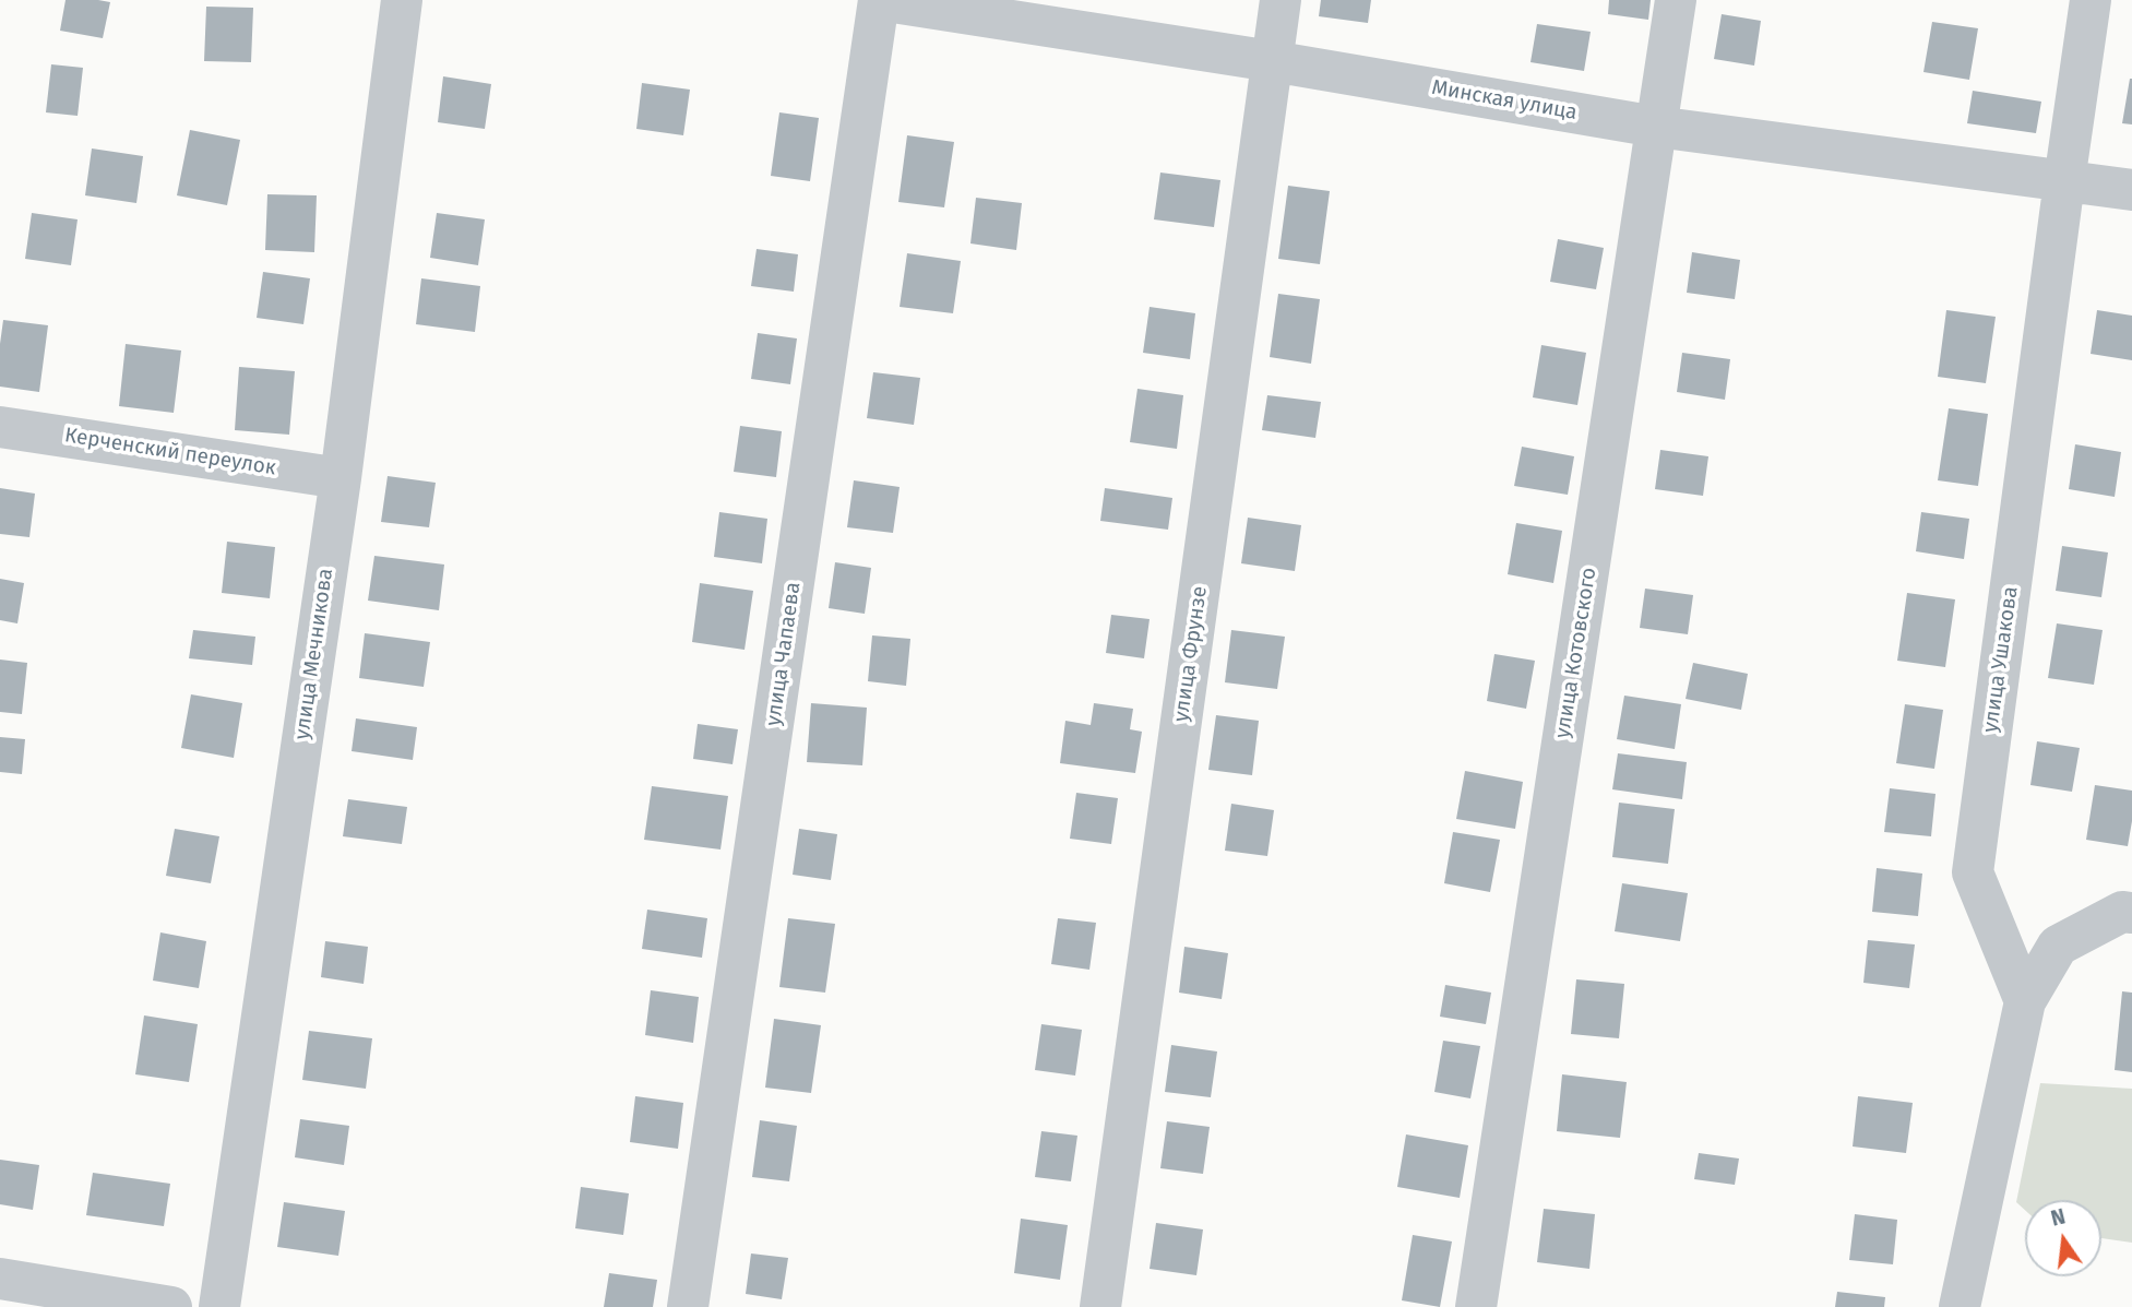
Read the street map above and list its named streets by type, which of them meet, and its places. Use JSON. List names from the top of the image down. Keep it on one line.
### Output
{"streets":{"street":["Минская улица","Керченский переулок","улица Котовского","улица Мечникова","улица Чапаева","улица Фрунзе","улица Ушакова"]},"crossings":[["Минская улица","улица Котовского"],["Минская улица","улица Чапаева"],["Минская улица","улица Фрунзе"],["Минская улица","улица Ушакова"],["Керченский переулок","улица Мечникова"]],"north":"top"}
